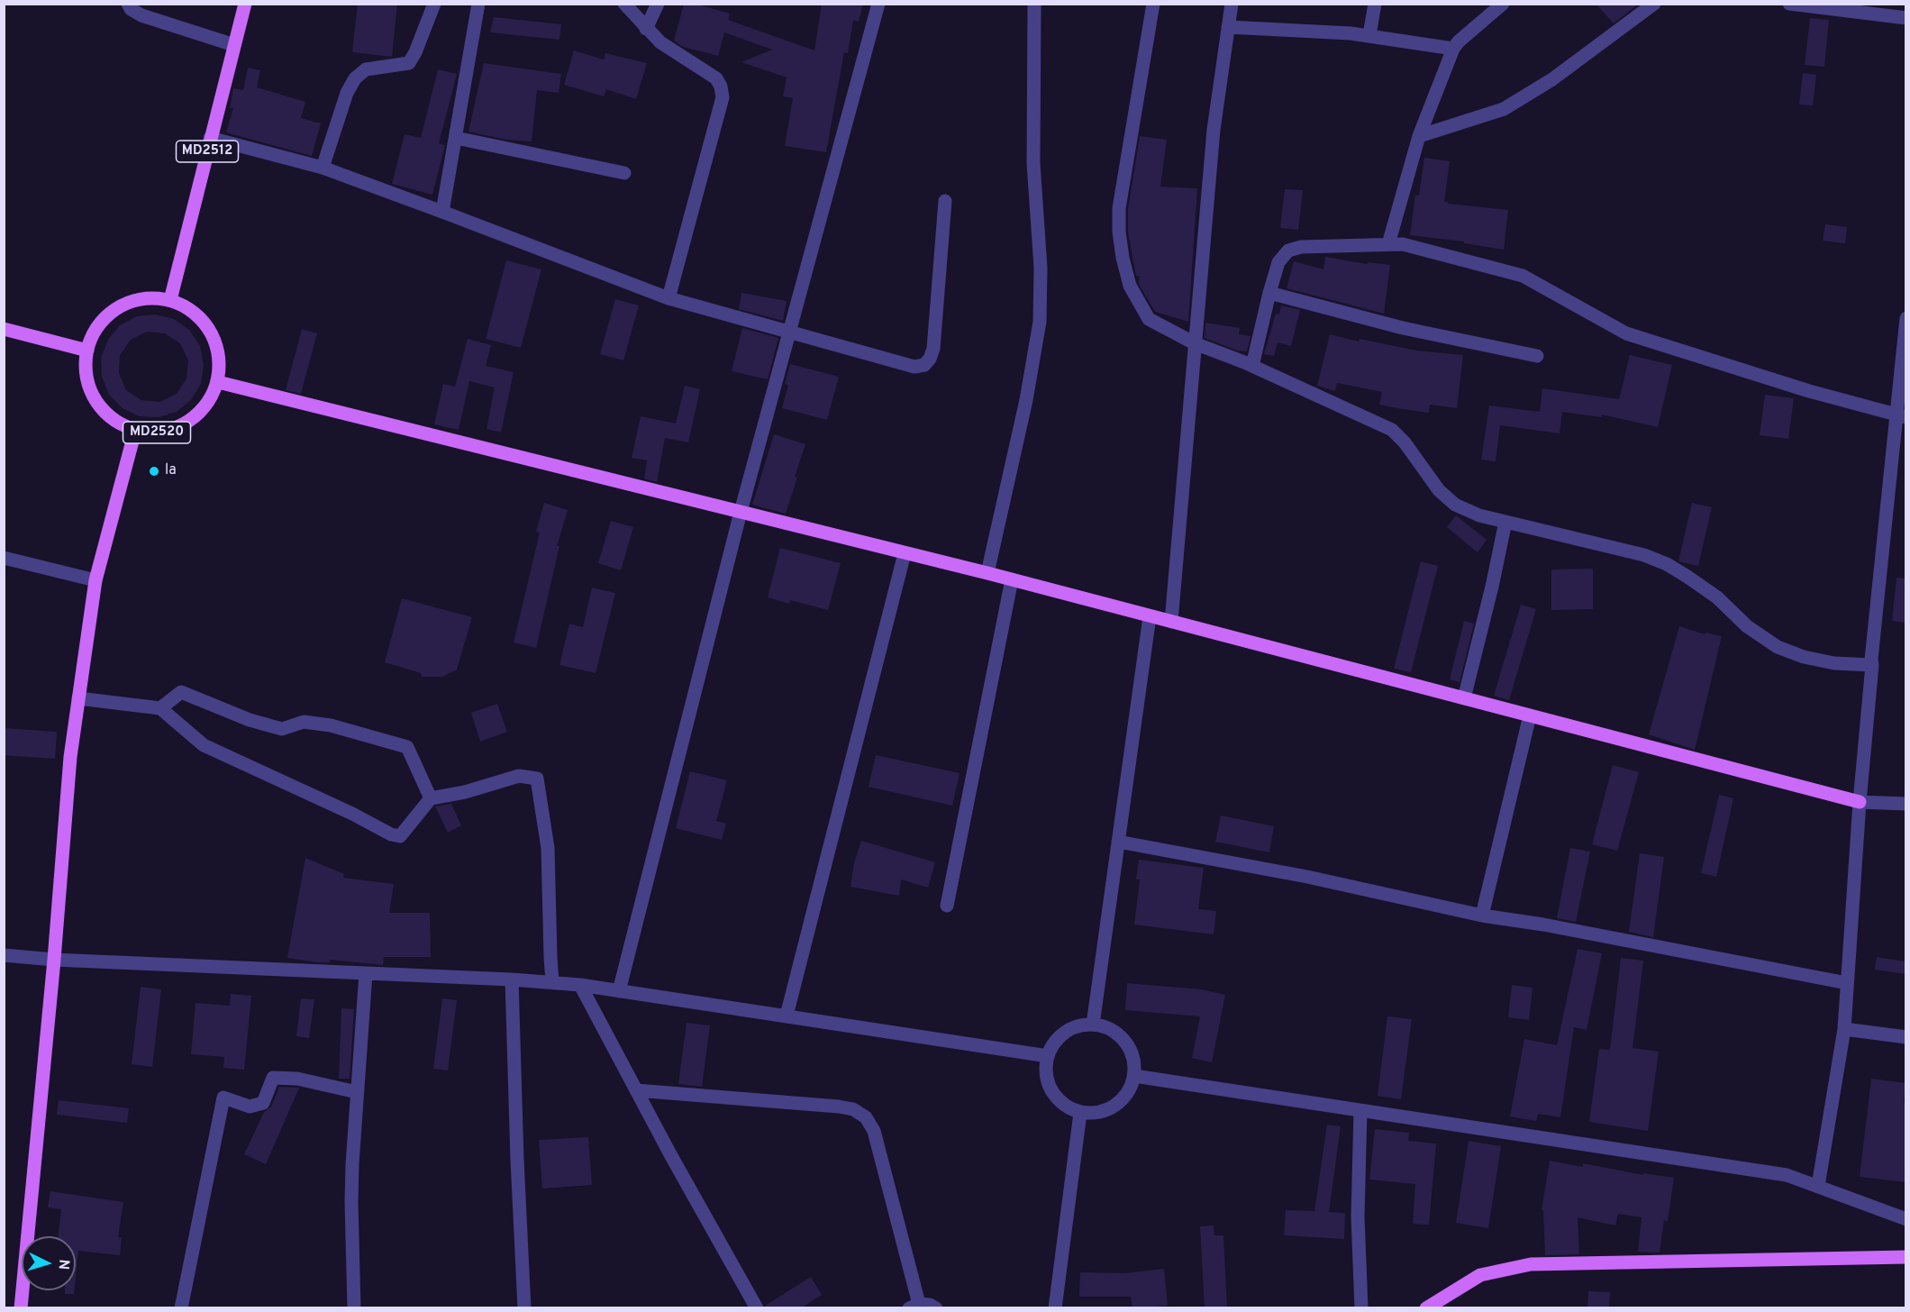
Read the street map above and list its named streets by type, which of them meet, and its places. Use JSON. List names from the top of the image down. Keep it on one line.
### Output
{"streets":{"main road":["MD2512","MD2520"]},"crossings":[["MD2512","MD2520"]],"places":["la"],"north":"right"}
